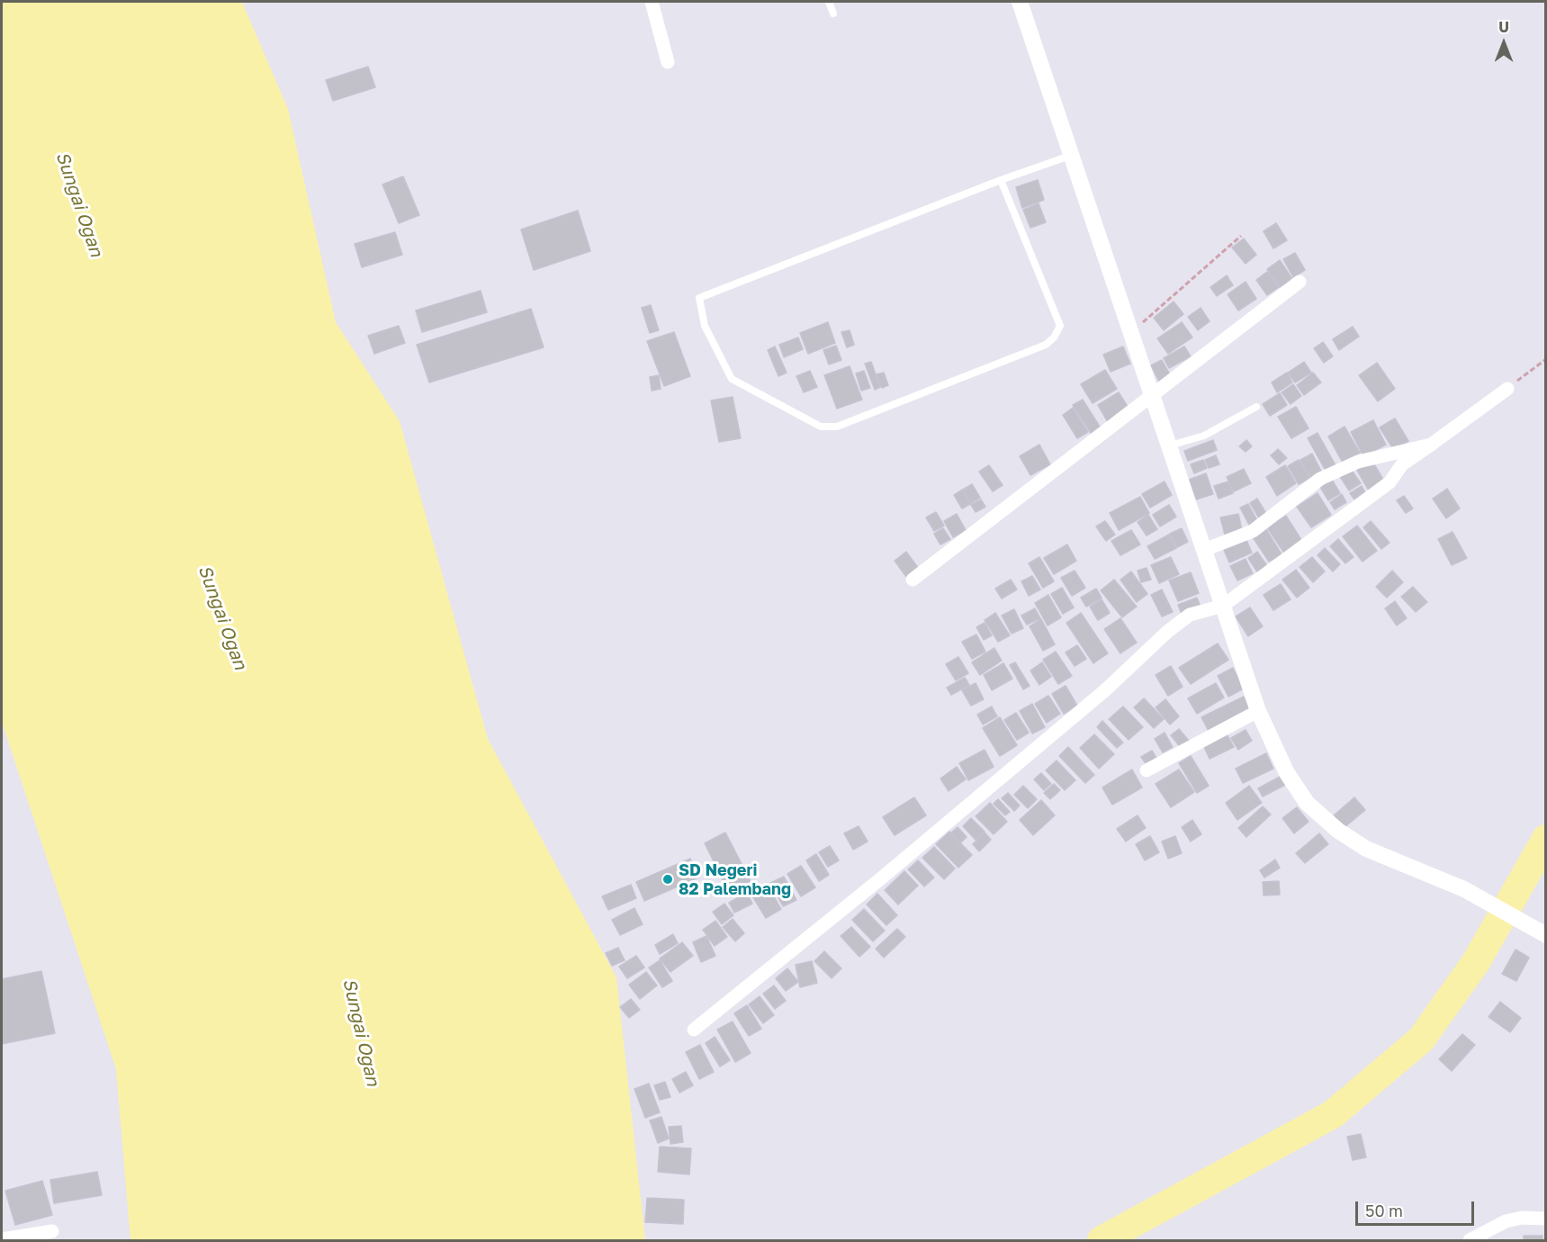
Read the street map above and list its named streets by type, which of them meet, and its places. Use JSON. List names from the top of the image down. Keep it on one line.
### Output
{"water":["Sungai Ogan"],"places":["SD Negeri 82 Palembang"],"scale_bar":"50 m","north":"top"}
